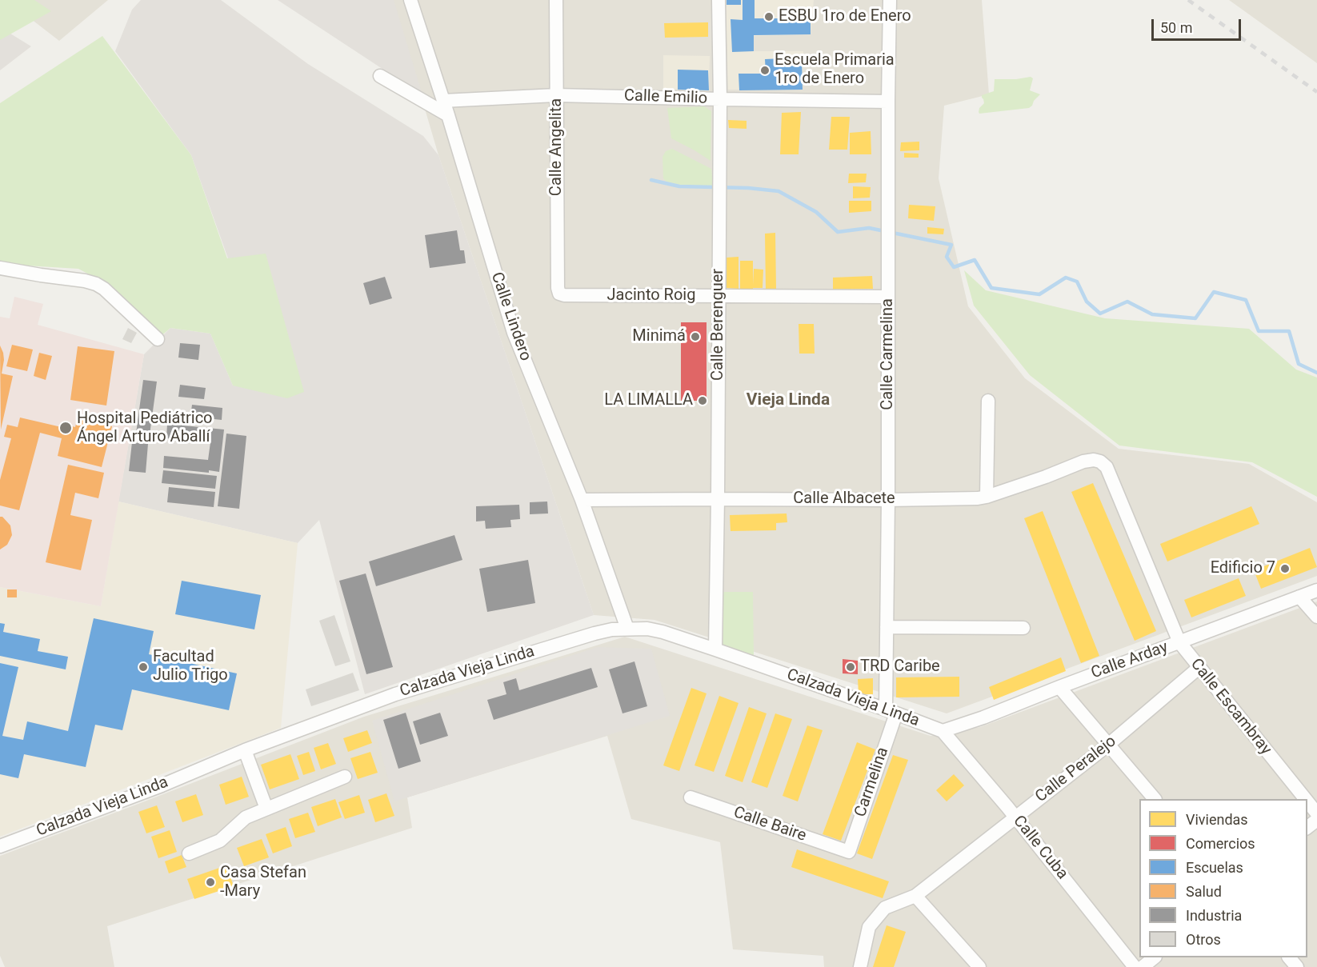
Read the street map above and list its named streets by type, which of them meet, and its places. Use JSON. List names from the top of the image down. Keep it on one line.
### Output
{"streets":{"street":["Calle Emilio","Calle Angelita","Jacinto Roig","Calle Lindero","Calle Berenguer","Calle Carmelina","Calle Albacete","Calle Arday","Calzada Vieja Linda","Calle Escambray","Calle Peralejo","Carmelina","Calle Baire","Calle Cuba"]},"crossings":[["Calle Emilio","Calle Angelita"],["Calle Emilio","Calle Lindero"],["Calle Emilio","Calle Berenguer"],["Calle Emilio","Calle Carmelina"],["Calle Angelita","Jacinto Roig"],["Jacinto Roig","Calle Berenguer"],["Jacinto Roig","Calle Carmelina"],["Calle Lindero","Calle Albacete"],["Calle Lindero","Calzada Vieja Linda"],["Calle Berenguer","Calle Albacete"],["Calle Berenguer","Calzada Vieja Linda"],["Calle Carmelina","Calle Albacete"],["Calle Carmelina","Calzada Vieja Linda"],["Calle Carmelina","Carmelina"],["Calle Albacete","Calle Escambray"],["Calle Arday","Calzada Vieja Linda"],["Calle Arday","Calle Escambray"],["Calle Arday","Calle Cuba"],["Calzada Vieja Linda","Carmelina"],["Calzada Vieja Linda","Calle Cuba"],["Calle Escambray","Calle Peralejo"],["Calle Peralejo","Calle Cuba"],["Carmelina","Calle Baire"]],"districts":["Vieja Linda"],"places":["ESBU 1ro de Enero","Escuela Primaria 1ro de Enero","Minimá","LA LIMALLA","Hospital Pediátrico Ángel Arturo Aballí","Edificio 7","Facultad Julio Trigo","TRD Caribe","Casa Stefan -Mary"],"legend":["Viviendas","Comercios","Escuelas","Salud","Industria","Otros"],"scale_bar":"50 m"}
